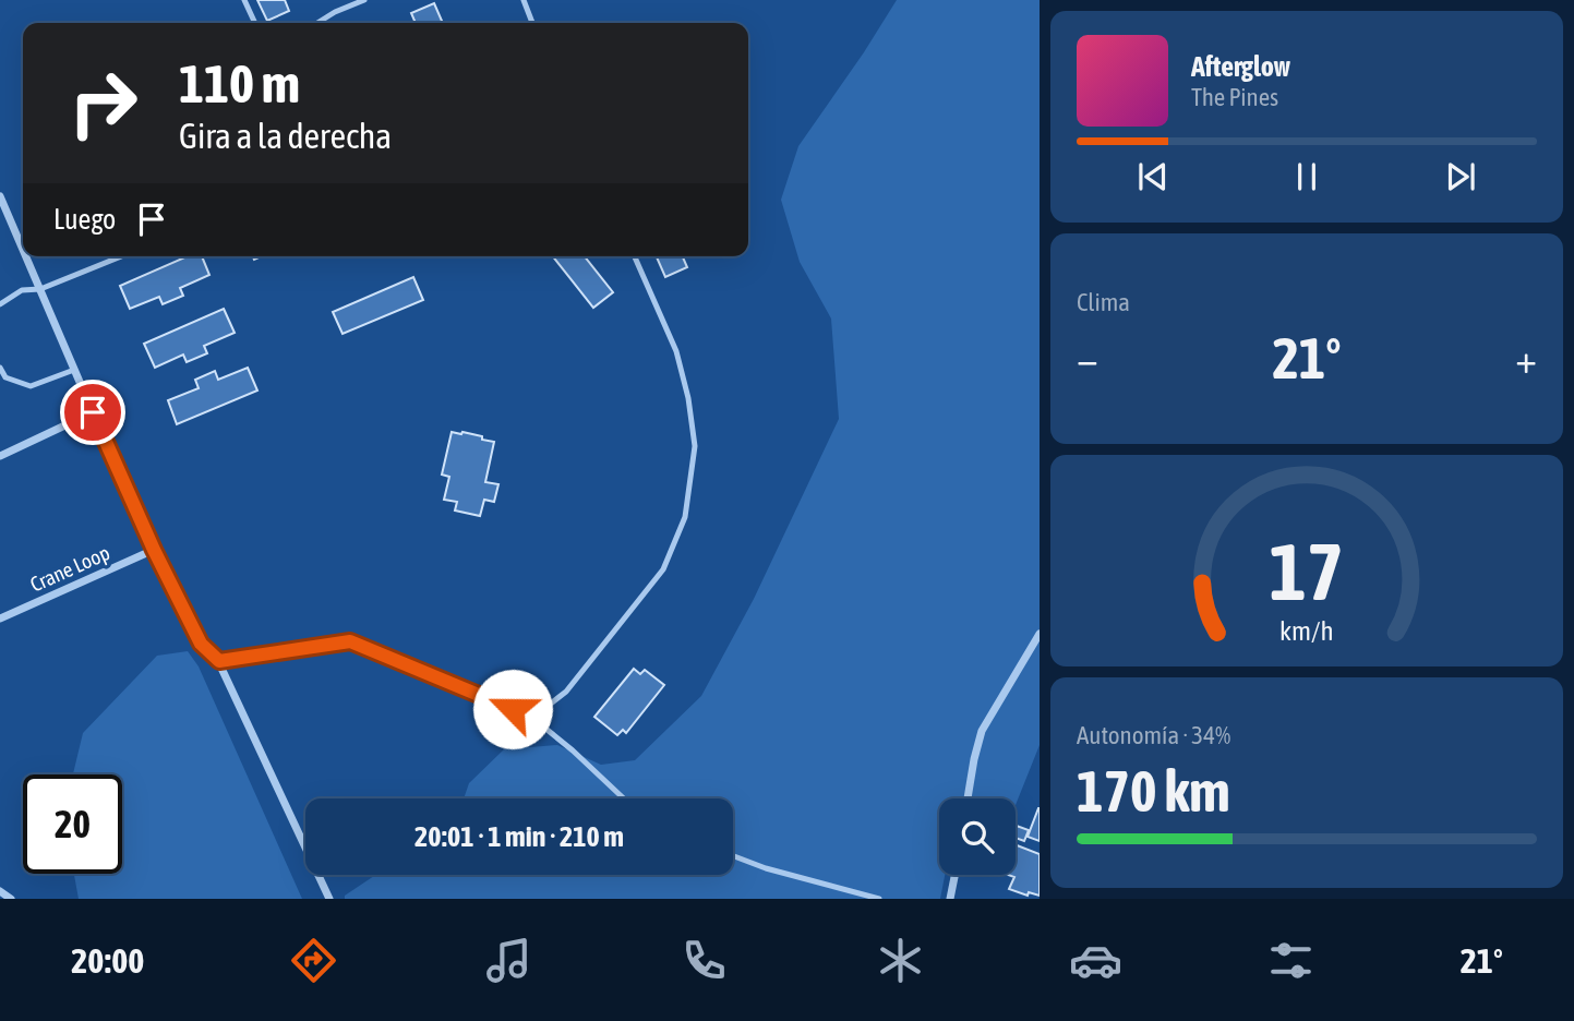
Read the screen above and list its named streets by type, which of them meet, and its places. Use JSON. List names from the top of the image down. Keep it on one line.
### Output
{"streets":{"street":["Crane Loop"]},"page":{"turn":["110 m","Gira a la derecha"],"song":["Afterglow","The Pines"],"then":"Luego","tile":["Clima",["Autonomía · 34%","170 km"]],"heat":["−","21°","+"],"limit":"20","trip":"20:01 · 1 min · 210 m","tabs":["20:00","21°"],"gauge":["17","km/h"]}}
